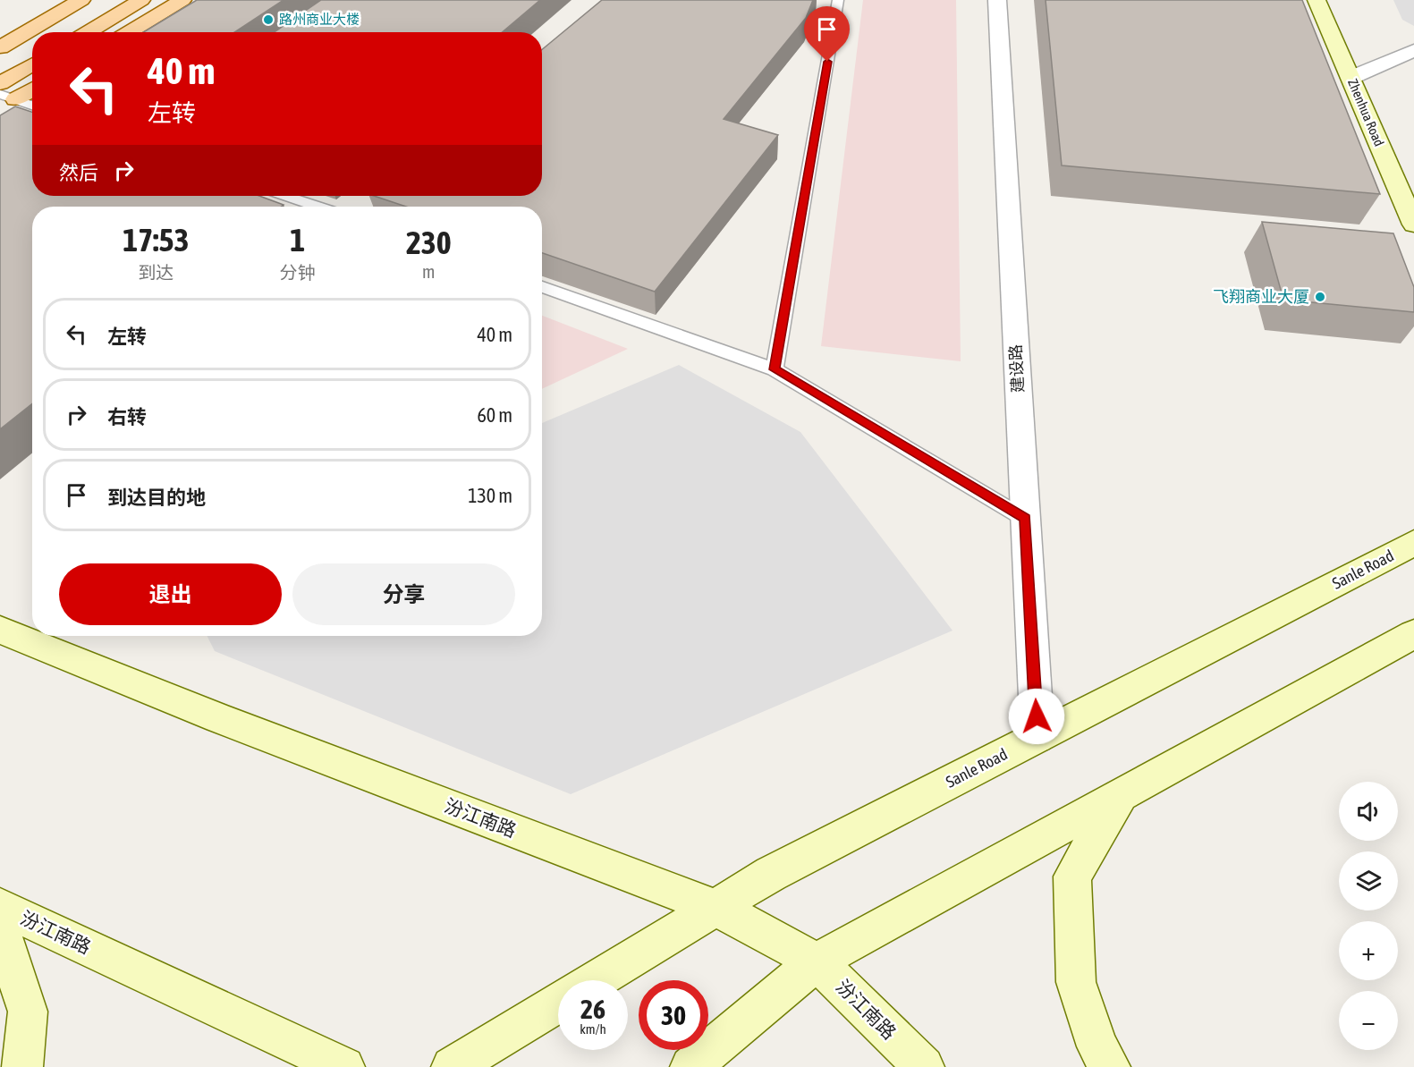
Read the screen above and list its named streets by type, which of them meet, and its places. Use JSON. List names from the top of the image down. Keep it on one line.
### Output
{"streets":{"street":["Zhenhua Road","建设路","Sanle Road","汾江南路"]},"crossings":[["建设路","Sanle Road"],["Sanle Road","汾江南路"]],"places":["路州商业大楼","飞翔商业大厦"],"page":{"turn":["40 m","左转"],"then":"然后","eta":["17:53","到达","1","分钟","230","m"],"list":[{"name":"左转","value":"40 m"},{"name":"右转","value":"60 m"},{"name":"到达目的地","value":"130 m"}],"buttons":["退出","分享"],"map_buttons":["+","−"],"speed":"26 km/h","limit":"30"}}
